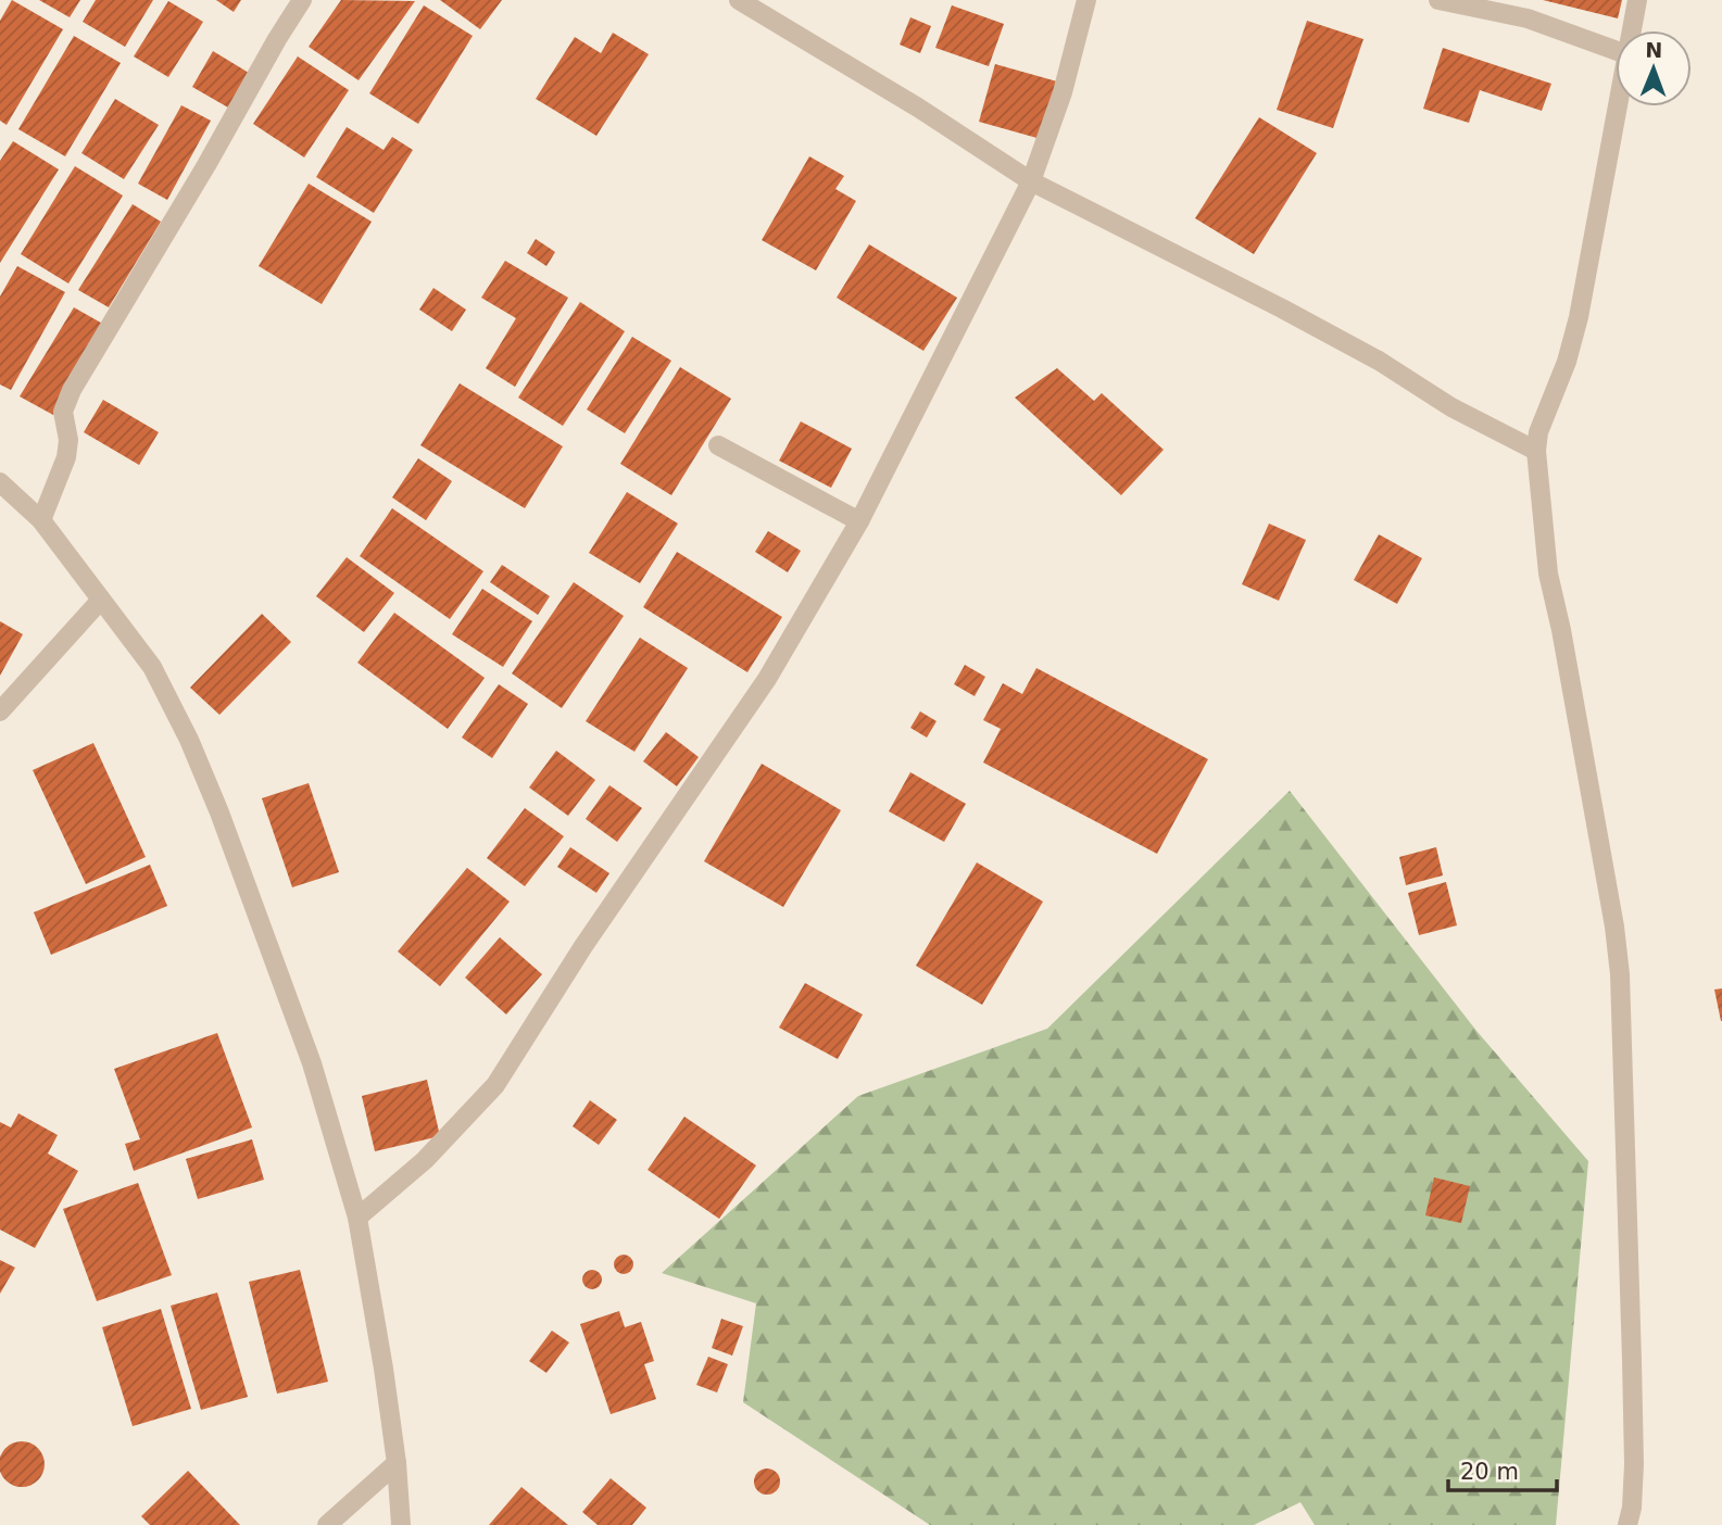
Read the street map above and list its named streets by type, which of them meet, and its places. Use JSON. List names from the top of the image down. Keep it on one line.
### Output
{"scale_bar":"20 m","north":"top"}
